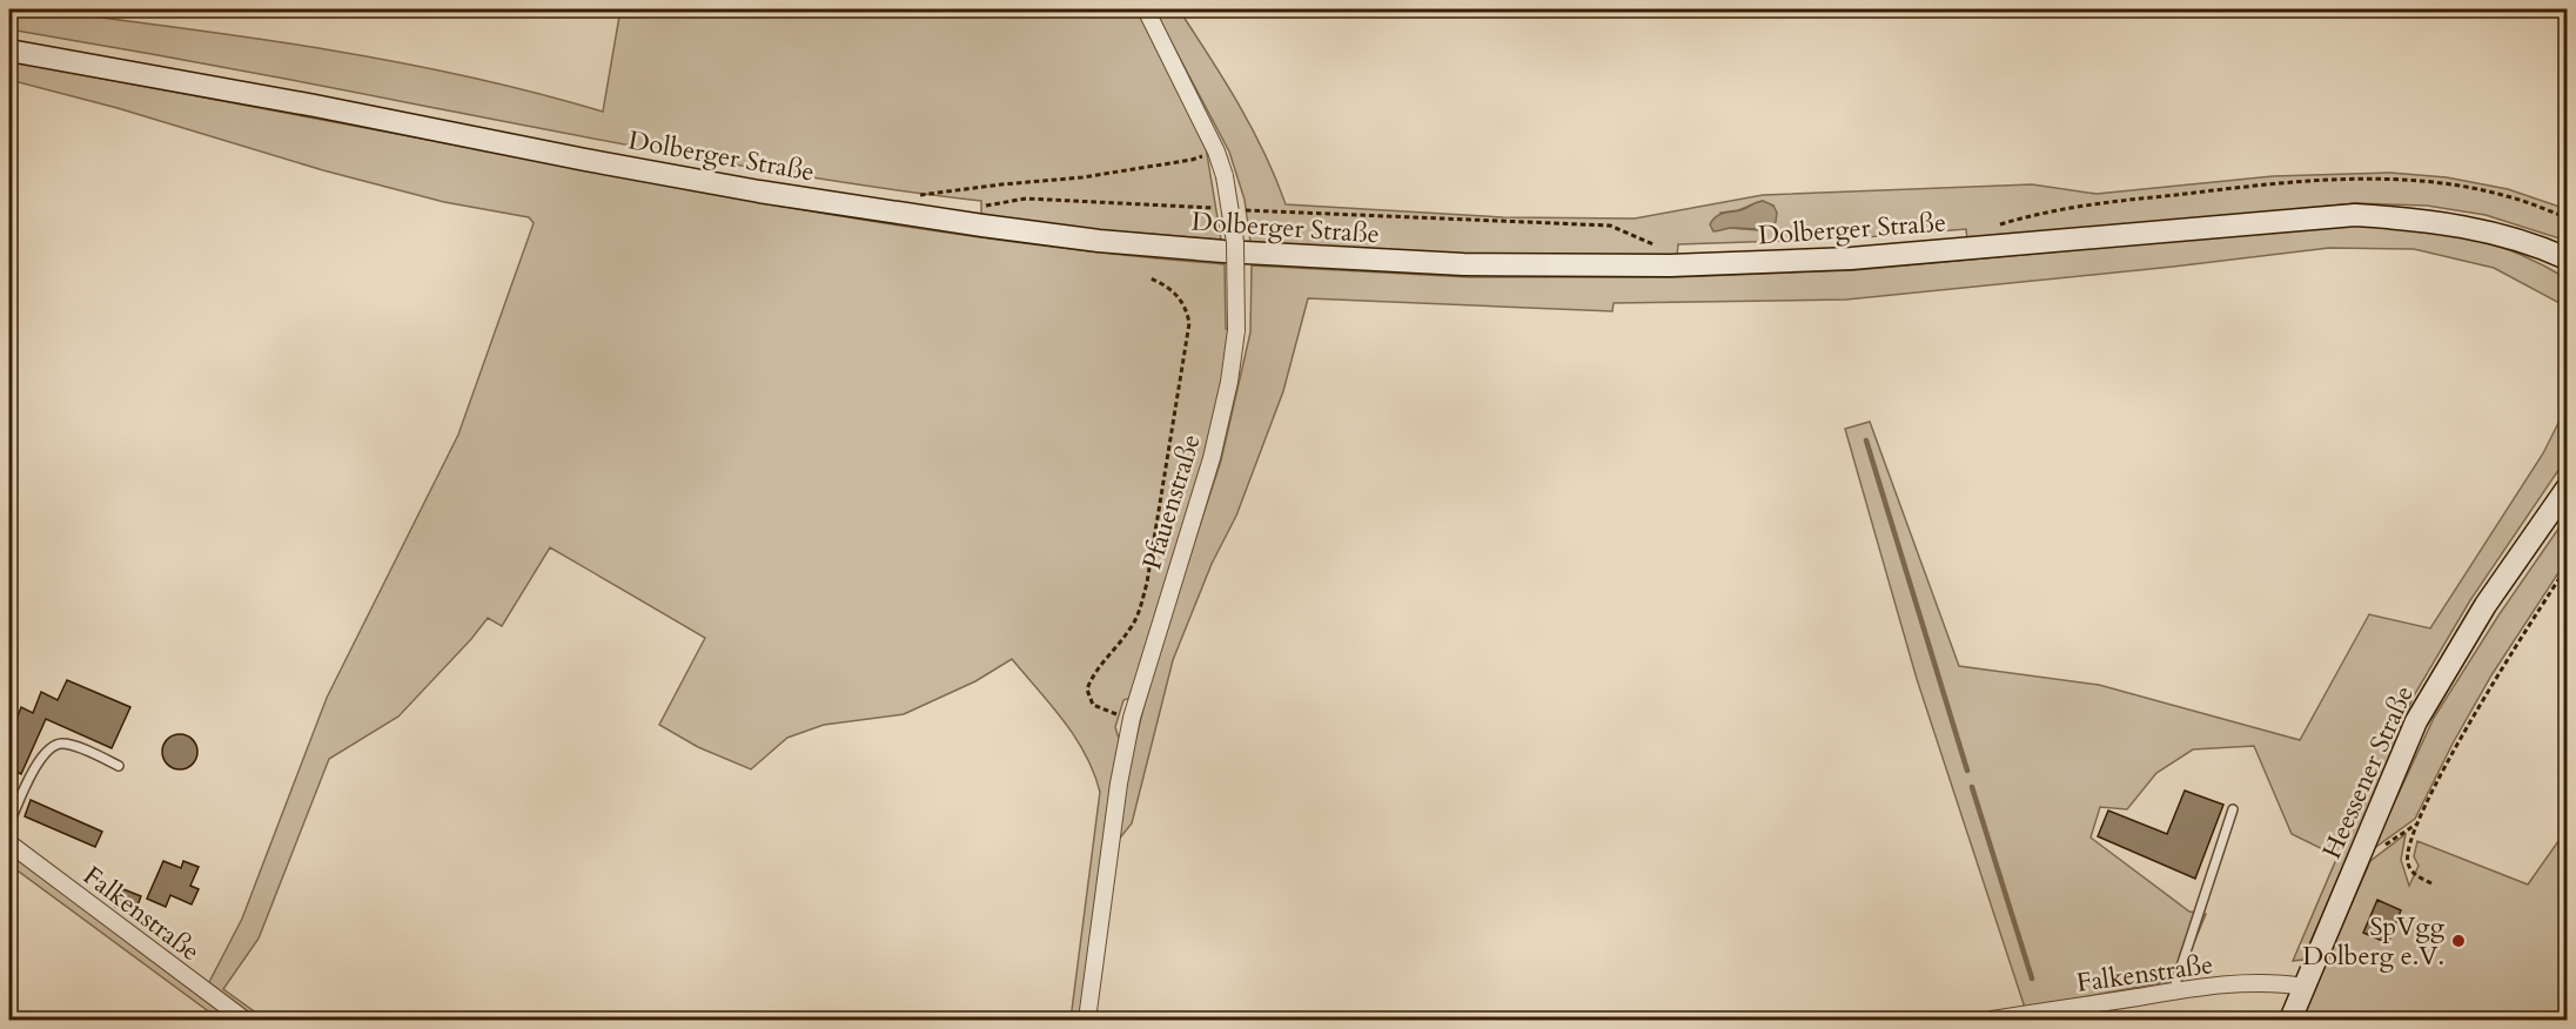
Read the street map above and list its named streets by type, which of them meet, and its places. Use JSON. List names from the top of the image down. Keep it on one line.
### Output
{"streets":{"main road":["Dolberger Straße","Heessener Straße"],"street":["Pfauenstraße","Falkenstraße"]},"crossings":[["Heessener Straße","Falkenstraße"]],"places":["SpVgg Dolberg e.V."]}
